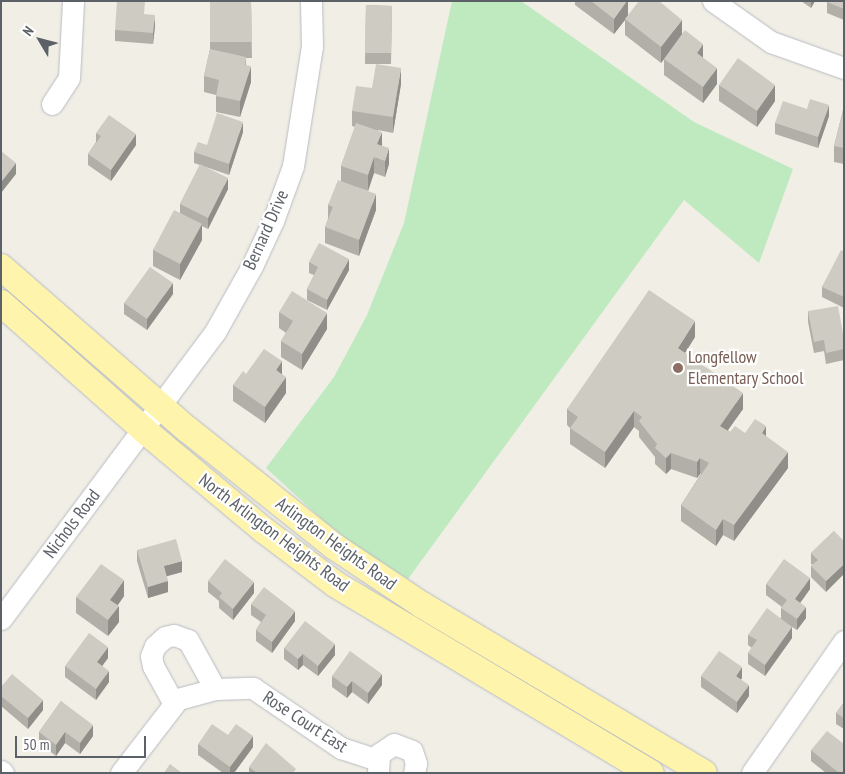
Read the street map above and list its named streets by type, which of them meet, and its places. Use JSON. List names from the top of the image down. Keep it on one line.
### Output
{"streets":{"main road":["North Arlington Heights Road","Arlington Heights Road"],"street":["Bernard Drive","Nichols Road","Rose Court East"]},"crossings":[["Bernard Drive","Nichols Road"],["Bernard Drive","North Arlington Heights Road"],["Bernard Drive","Arlington Heights Road"],["Nichols Road","North Arlington Heights Road"]],"places":["Longfellow Elementary School"],"scale_bar":"50 m","north":"top left"}
